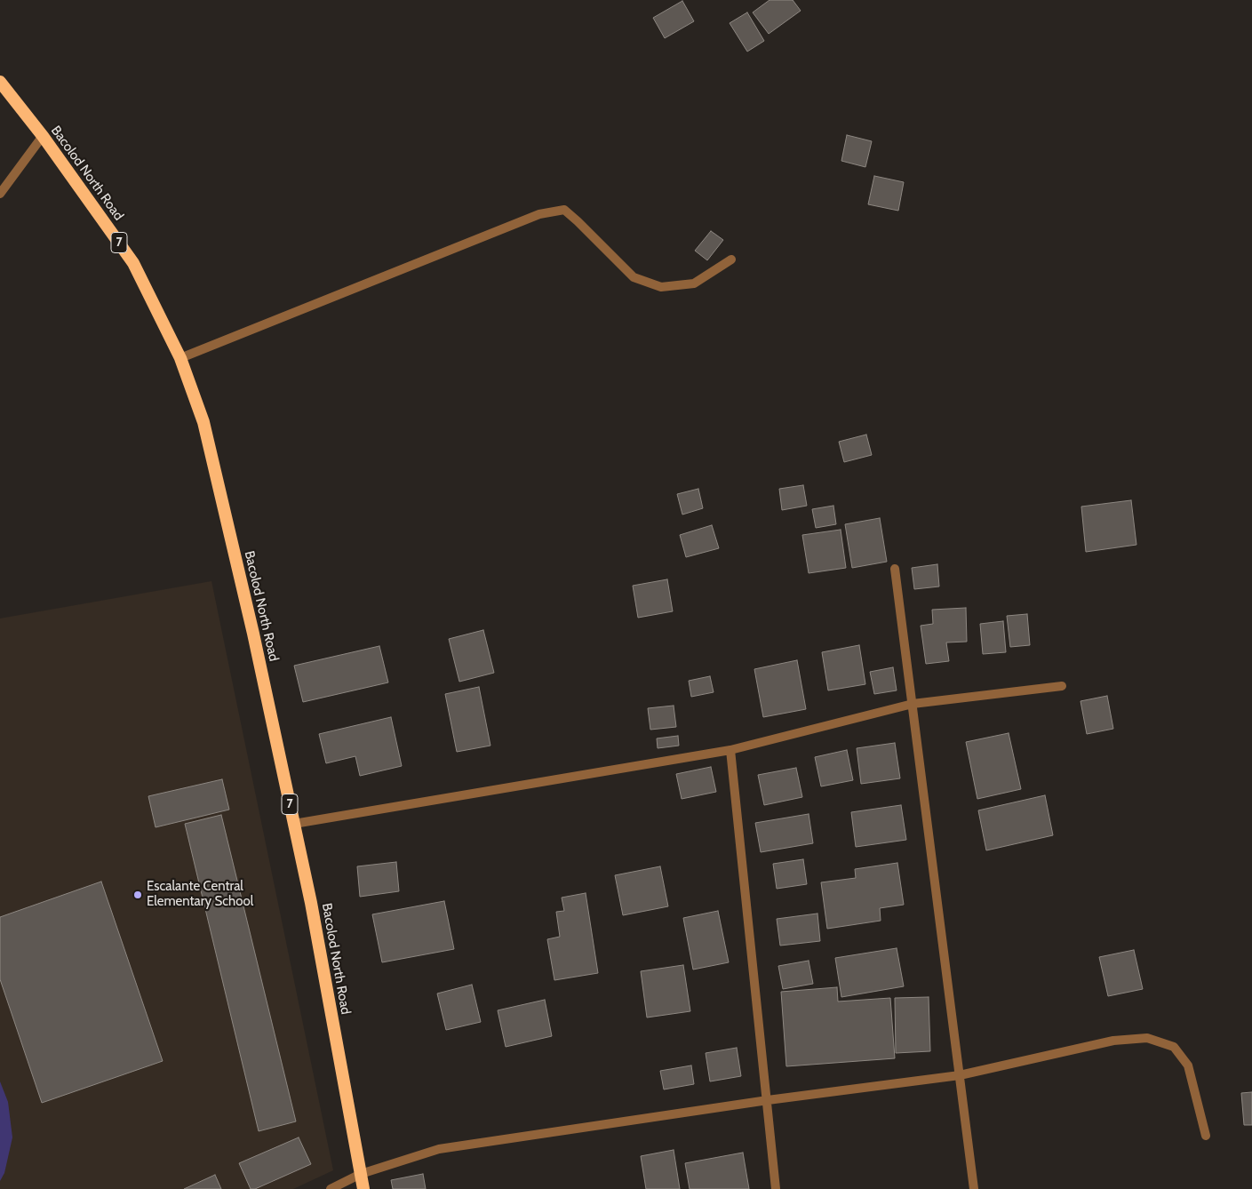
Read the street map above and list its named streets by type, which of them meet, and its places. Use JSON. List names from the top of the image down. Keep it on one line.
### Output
{"streets":{"highway":["Bacolod North Road","7"]},"places":["Escalante Central Elementary School"]}
